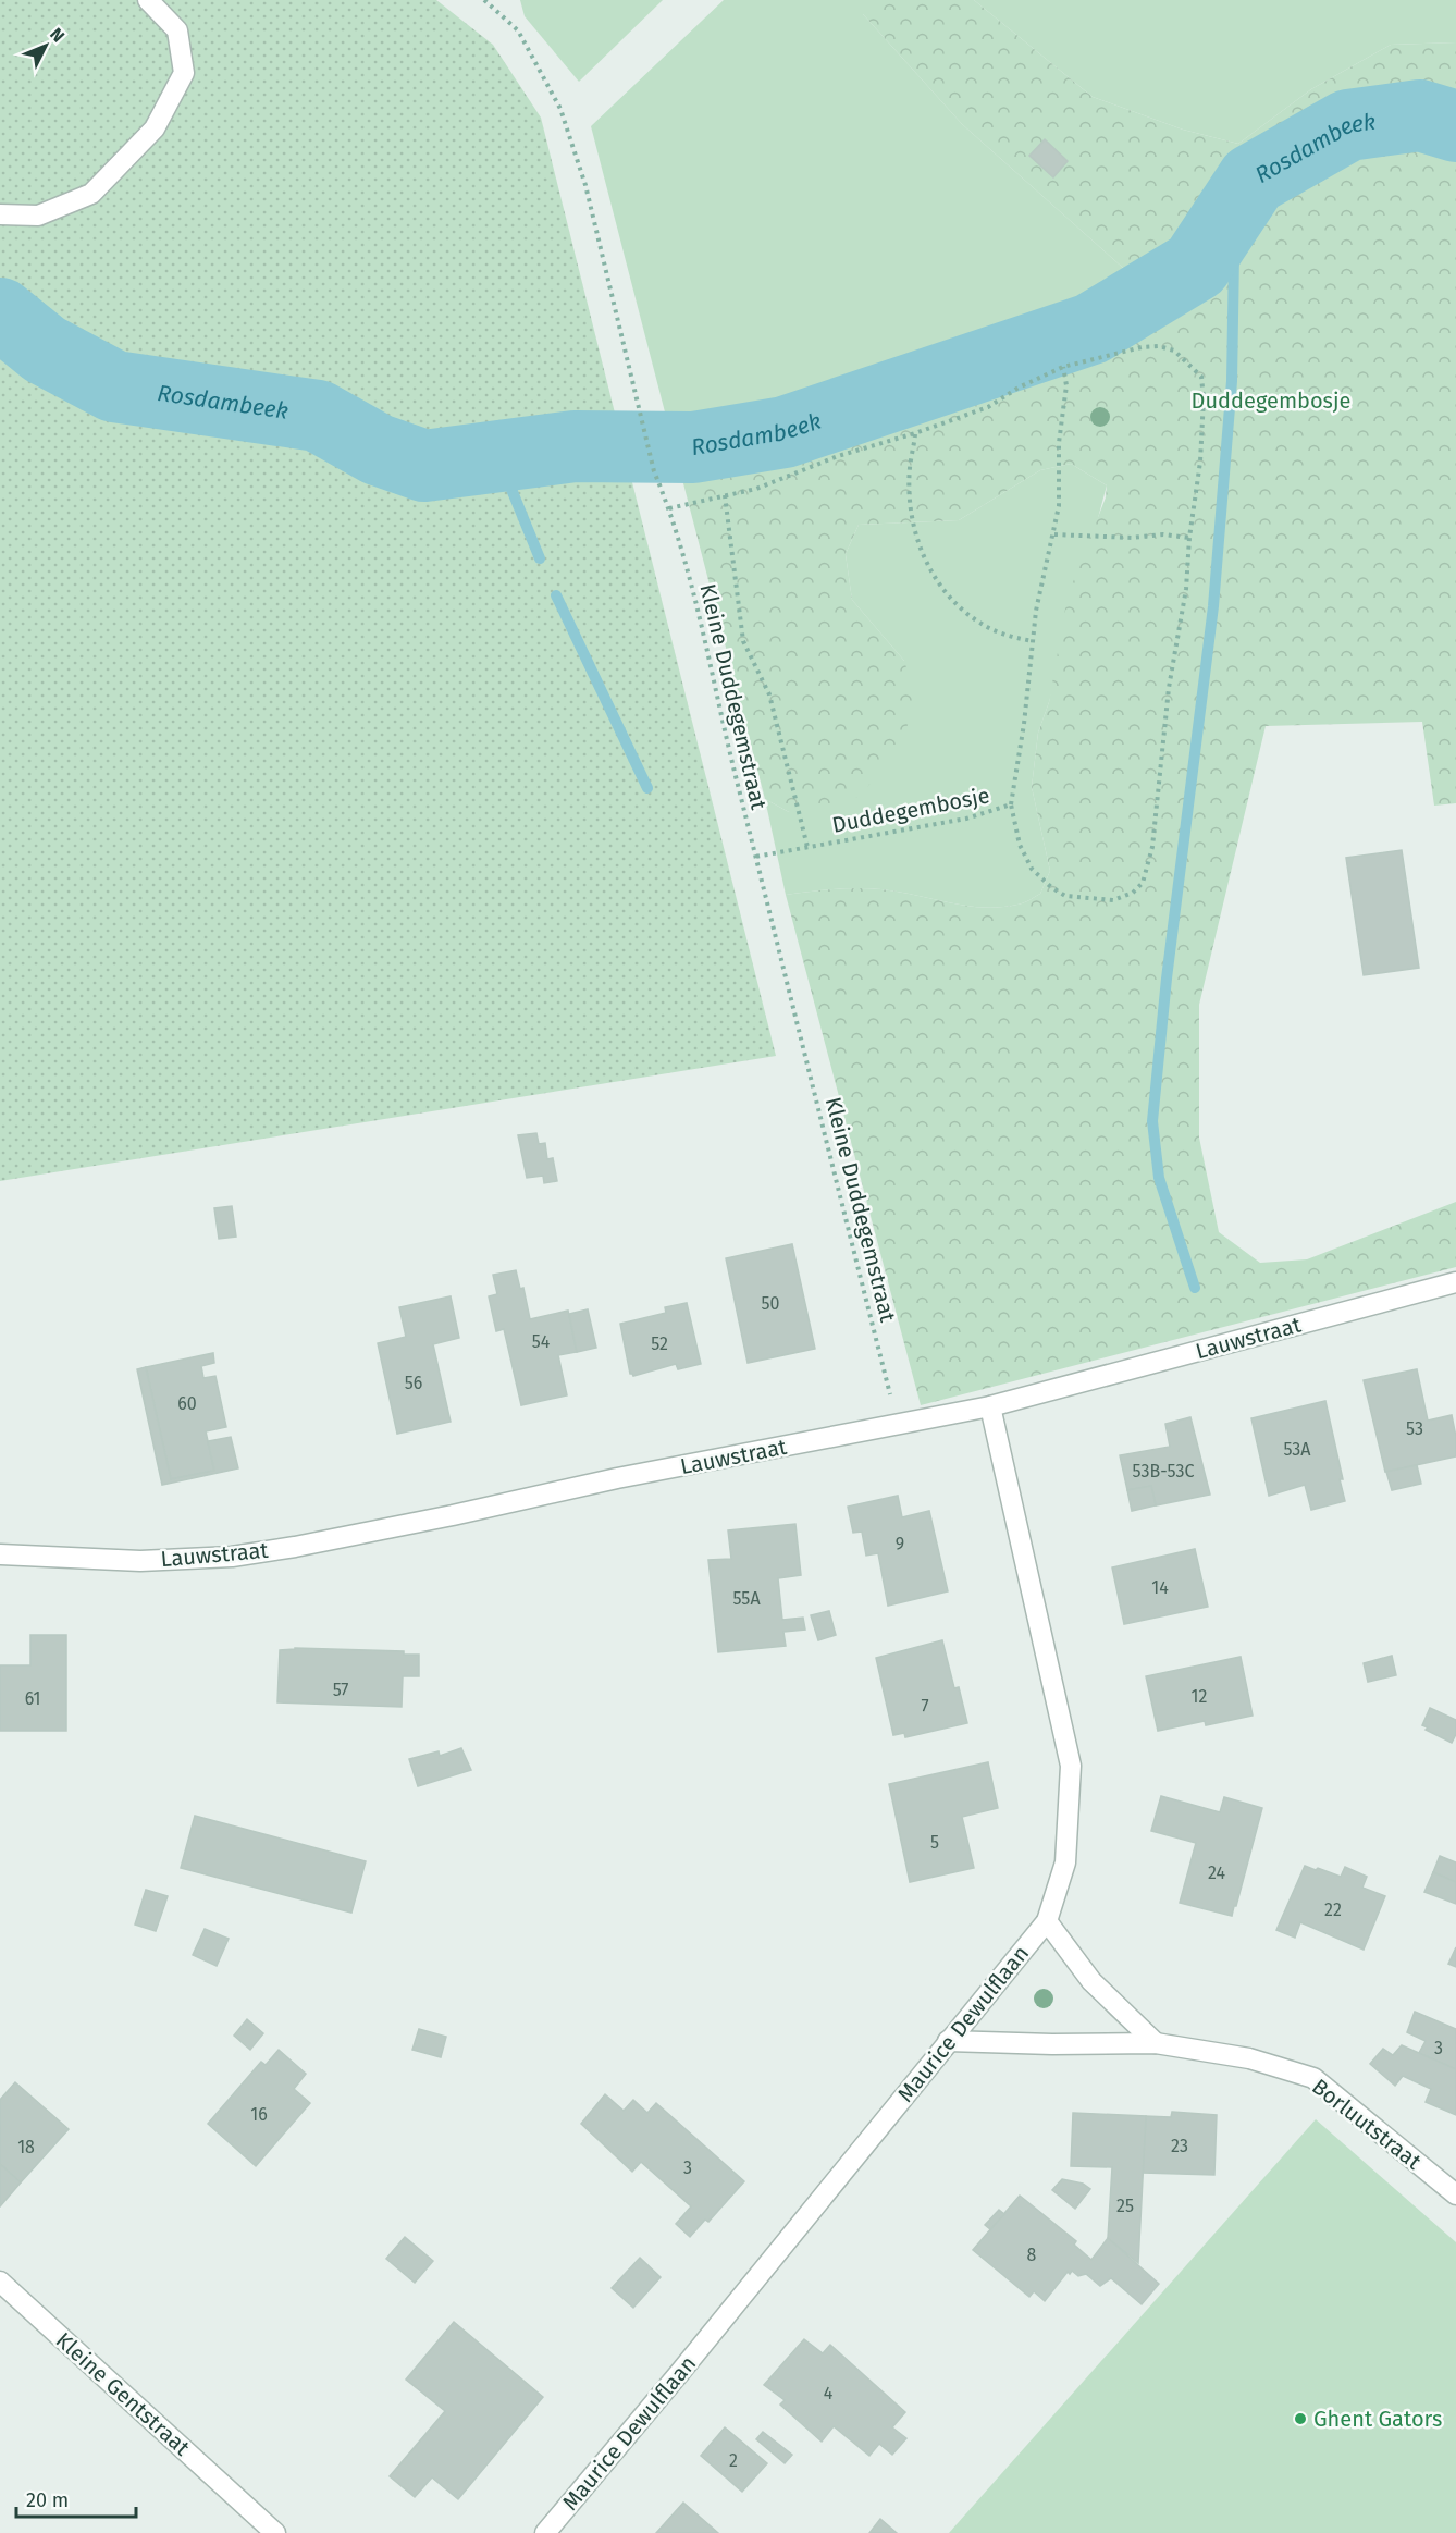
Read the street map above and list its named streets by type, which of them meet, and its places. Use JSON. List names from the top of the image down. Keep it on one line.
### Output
{"streets":{"street":["Lauwstraat","Maurice Dewulflaan","Borluutstraat","Kleine Gentstraat"],"path":["Kleine Duddegemstraat","Duddegembosje"]},"crossings":[["Kleine Duddegemstraat","Duddegembosje"],["Kleine Duddegemstraat","Lauwstraat"],["Lauwstraat","Maurice Dewulflaan"],["Maurice Dewulflaan","Borluutstraat"]],"water":["Rosdambeek"],"parks":["Duddegembosje"],"places":["Ghent Gators"],"house_numbers":["50","54","52","56","60","53","53A","53B-53C","9","14","55A","57","12","61","7","5","24","22","3","16","23","18","3","25","8","4","2"],"scale_bar":"20 m","north":"top right"}
